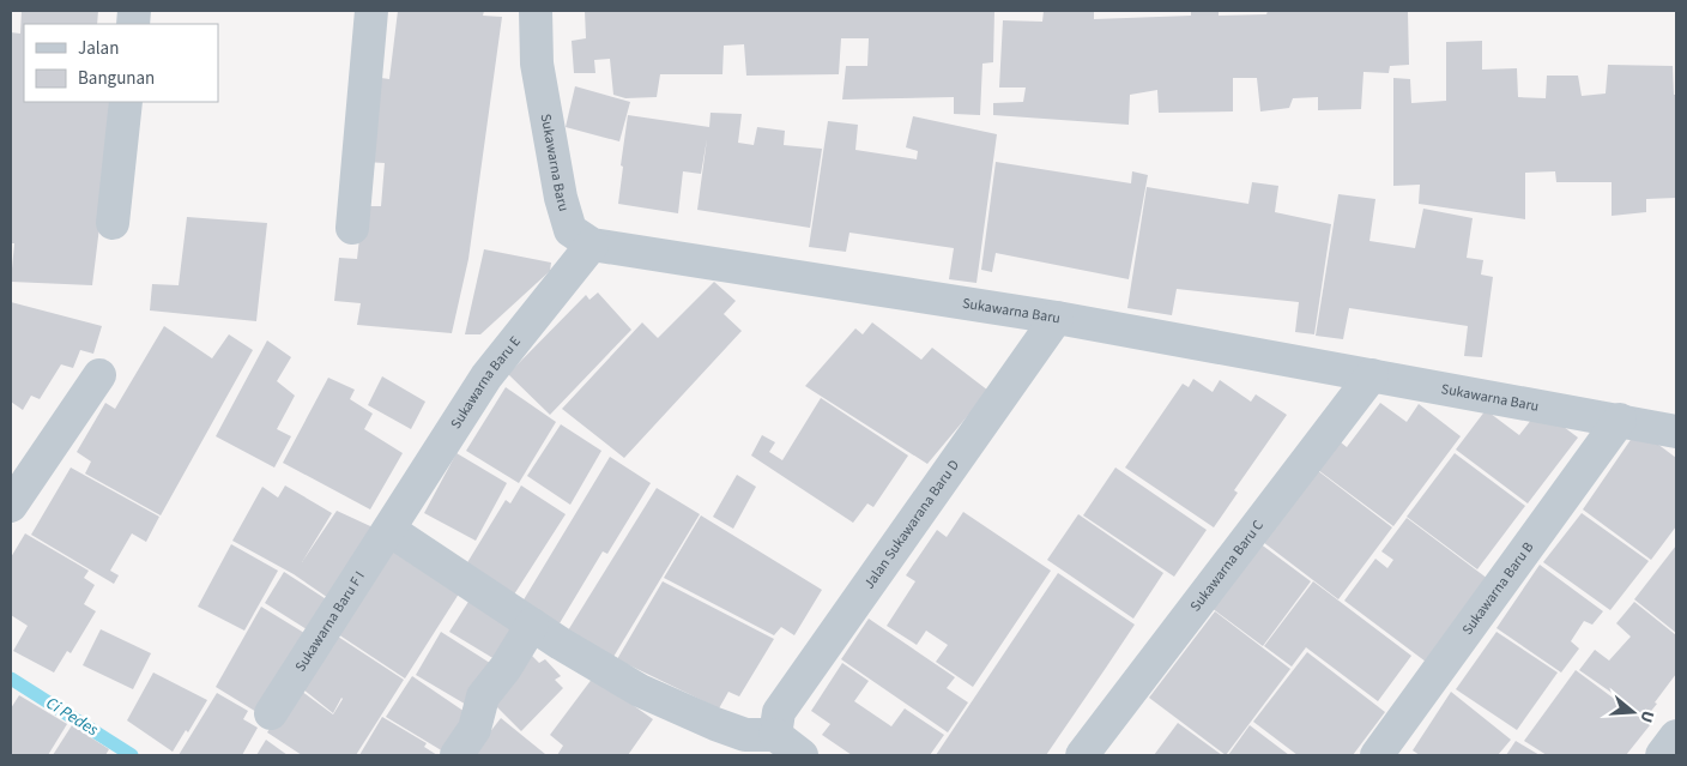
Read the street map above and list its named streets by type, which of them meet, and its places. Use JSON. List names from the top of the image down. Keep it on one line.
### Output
{"streets":{"street":["Sukawarna Baru","Sukawarna Baru E","Jalan Sukawarana Baru D","Sukawarna Baru C","Sukawarna Baru B","Sukawarna Baru F I"]},"crossings":[["Sukawarna Baru","Sukawarna Baru E"],["Sukawarna Baru","Jalan Sukawarana Baru D"],["Sukawarna Baru","Sukawarna Baru C"],["Sukawarna Baru","Sukawarna Baru B"],["Sukawarna Baru E","Sukawarna Baru F I"]],"water":["Ci Pedes"],"legend":["Jalan","Bangunan"],"north":"right"}
